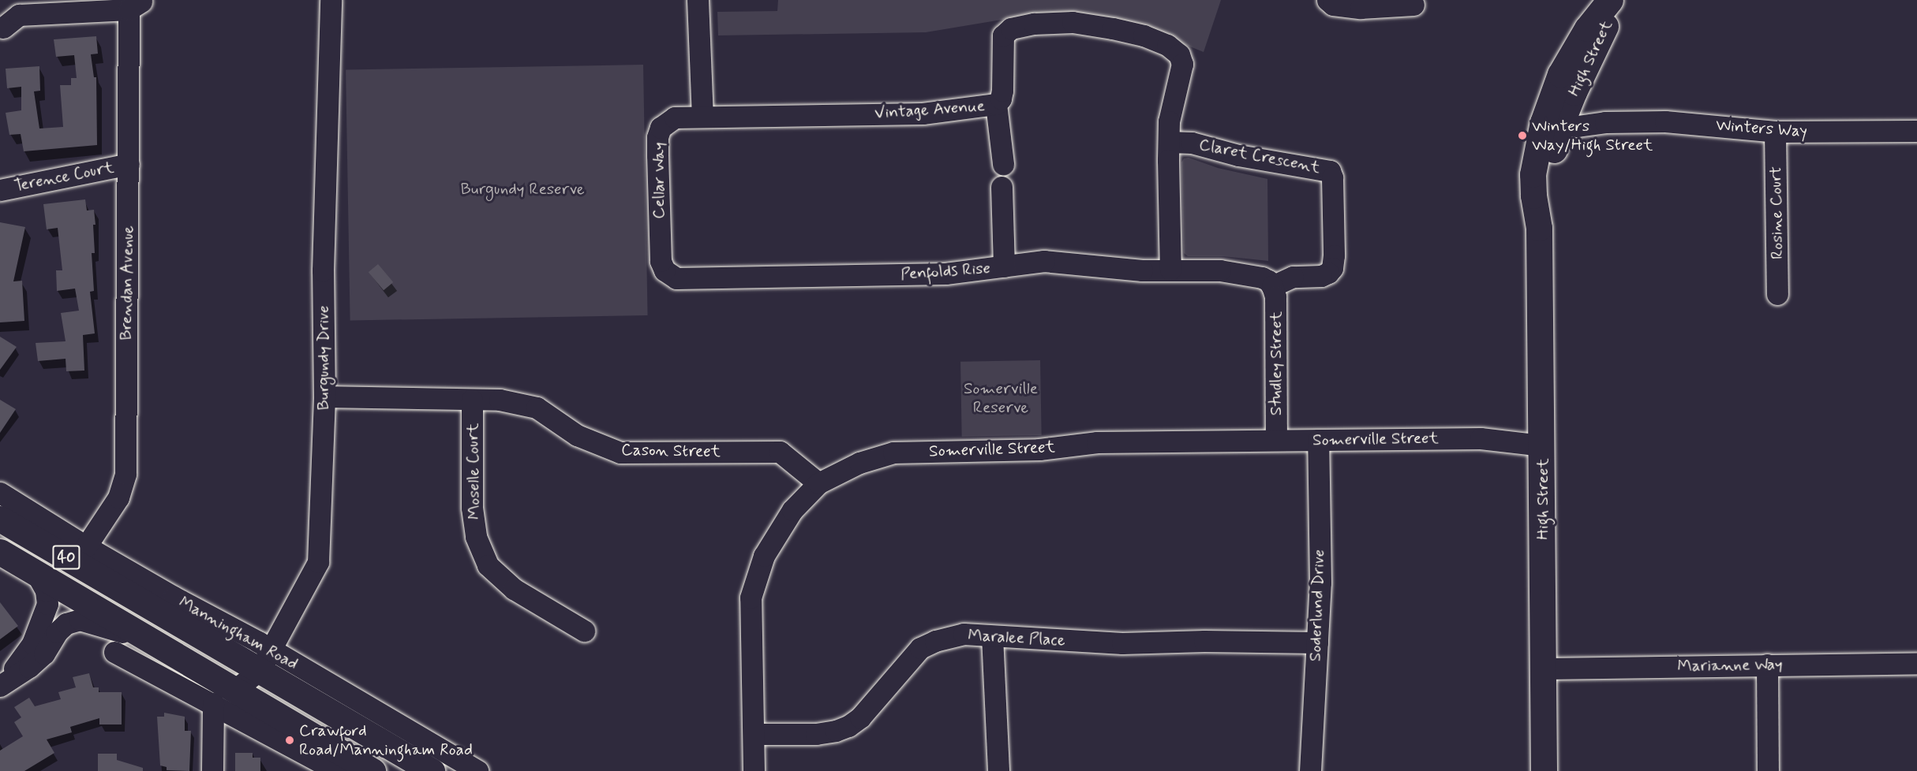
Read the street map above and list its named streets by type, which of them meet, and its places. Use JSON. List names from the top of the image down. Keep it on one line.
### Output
{"streets":{"main road":["High Street","40","Manningham Road"],"street":["Vintage Avenue","Winters Way","Claret Crescent","Terence Court","Cellar Way","Rosine Court","Penfolds Rise","Brendan Avenue","Burgundy Drive","Studley Street","Somerville Street","Cason Street","Moselle Court","Soderlund Drive","Maralee Place","Marianne Way"]},"crossings":[["High Street","Winters Way"],["High Street","Somerville Street"],["High Street","Marianne Way"],["Vintage Avenue","Claret Crescent"],["Vintage Avenue","Cellar Way"],["Vintage Avenue","Penfolds Rise"],["Winters Way","Rosine Court"],["Claret Crescent","Penfolds Rise"],["Claret Crescent","Studley Street"],["Terence Court","Brendan Avenue"],["Cellar Way","Penfolds Rise"],["Penfolds Rise","Studley Street"],["Brendan Avenue","Manningham Road"],["Burgundy Drive","Cason Street"],["Burgundy Drive","40"],["Burgundy Drive","Manningham Road"],["Studley Street","Somerville Street"],["Somerville Street","Cason Street"],["Somerville Street","Soderlund Drive"],["Somerville Street","Maralee Place"],["Cason Street","Moselle Court"],["Soderlund Drive","Maralee Place"]],"parks":["Burgundy Reserve","Somerville Reserve"],"places":["Winters Way/High Street","Crawford Road/Manningham Road"]}
